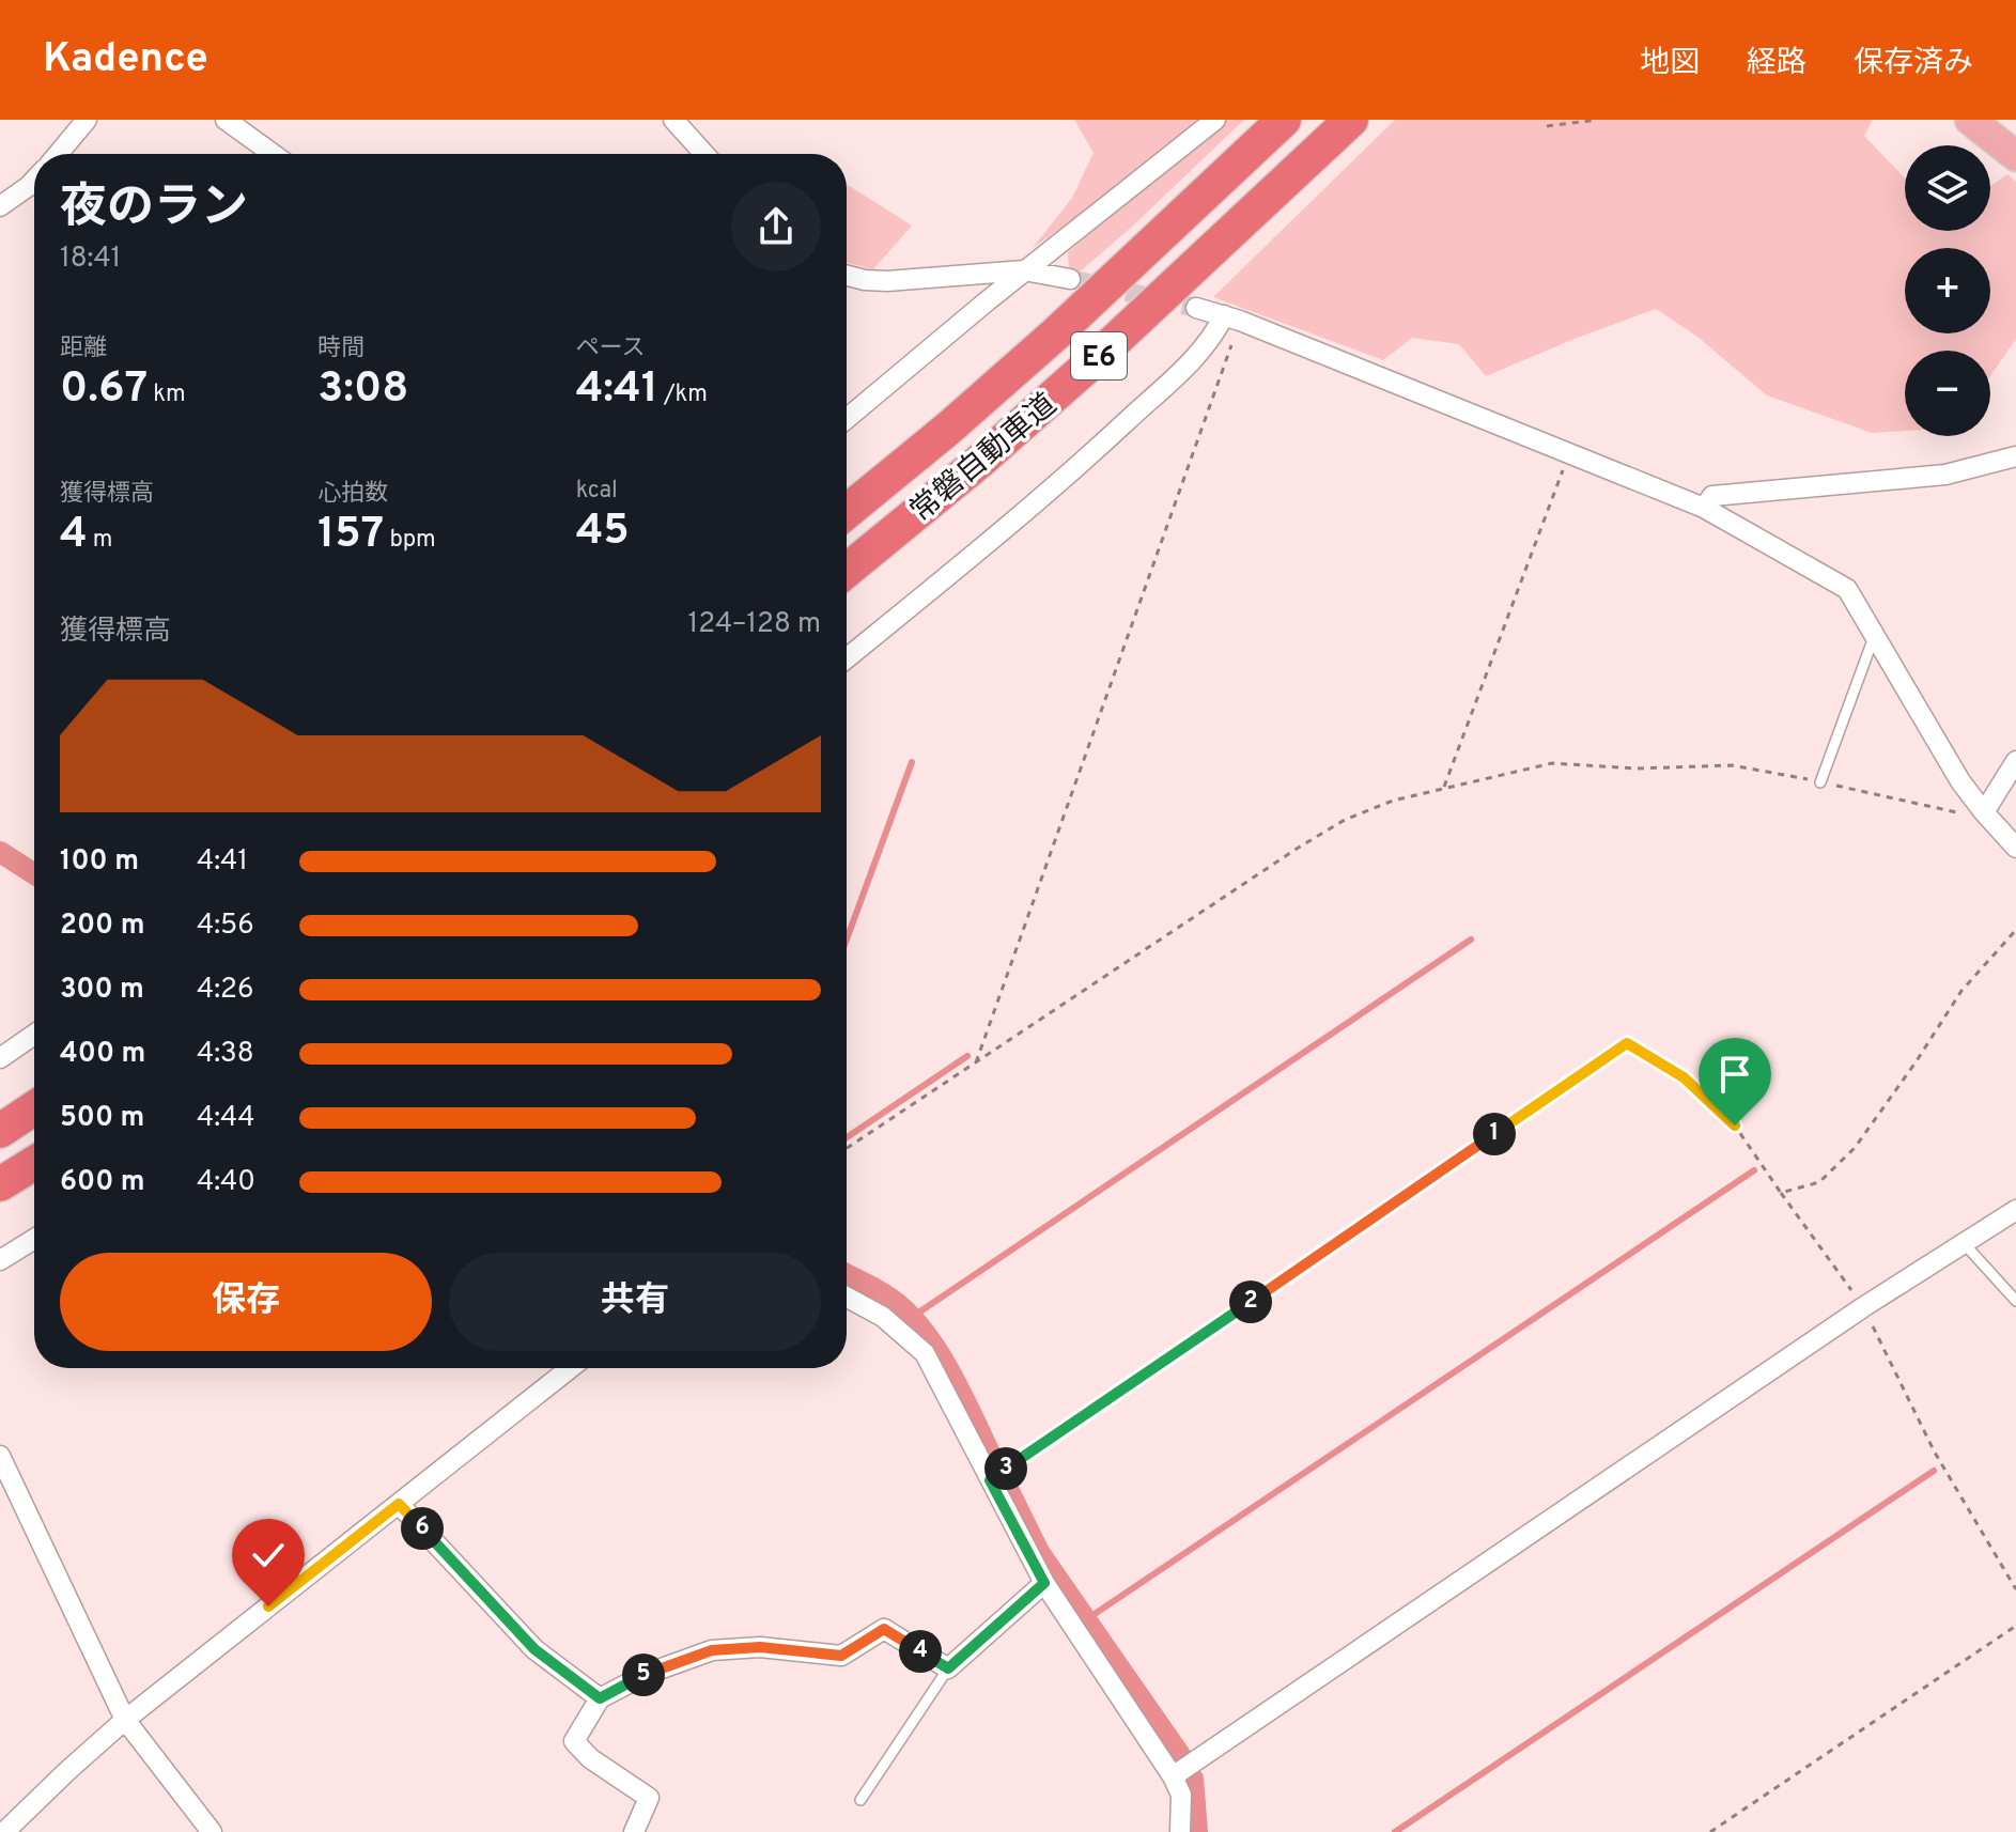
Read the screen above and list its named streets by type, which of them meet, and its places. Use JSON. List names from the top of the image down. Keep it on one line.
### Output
{"streets":{"highway":["E6","常磐自動車道"]},"page":{"header":"Kadence","nav":["地図","経路","保存済み"],"map_buttons":["+","−"],"heading":["夜のラン","18:41"],"stats":[["距離","0.67 km"],["時間","3:08"],["ペース","4:41 /km"],["獲得標高","4 m"],["心拍数","157 bpm"],["kcal","45"]],"chart":["獲得標高","124–128 m"],"list":[{"name":"100 m","note":"4:41"},{"name":"200 m","note":"4:56"},{"name":"300 m","note":"4:26"},{"name":"400 m","note":"4:38"},{"name":"500 m","note":"4:44"},{"name":"600 m","note":"4:40"}],"pins":["1","2","3","6","4","5"],"buttons":["保存","共有"]}}
